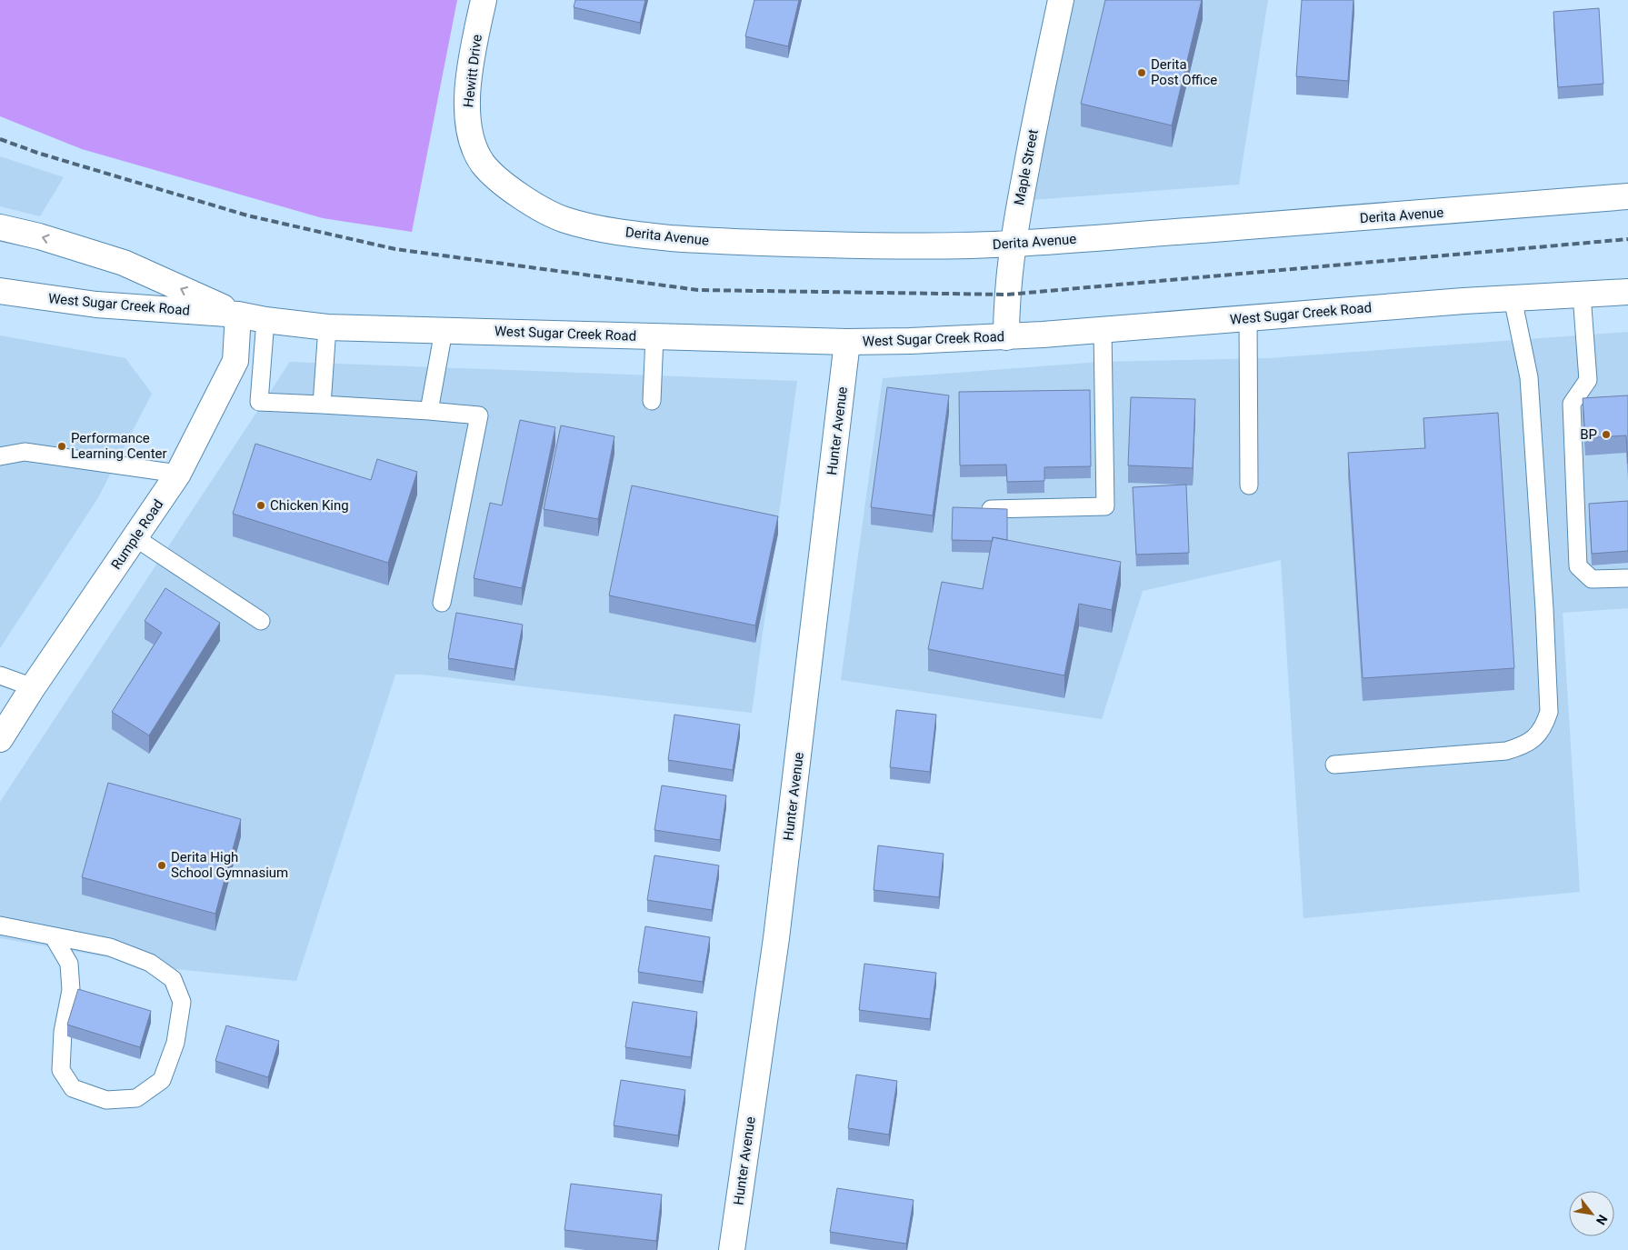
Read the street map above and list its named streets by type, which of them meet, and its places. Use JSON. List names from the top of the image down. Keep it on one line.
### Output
{"streets":{"street":["Hewitt Drive","Maple Street","Derita Avenue","West Sugar Creek Road","Hunter Avenue","Rumple Road"]},"crossings":[["Hewitt Drive","Derita Avenue"],["Maple Street","Derita Avenue"],["Maple Street","West Sugar Creek Road"],["West Sugar Creek Road","Hunter Avenue"],["West Sugar Creek Road","Rumple Road"]],"places":["Derita Post Office","BP","Performance Learning Center","Chicken King","Derita High School Gymnasium"],"north":"bottom right"}
